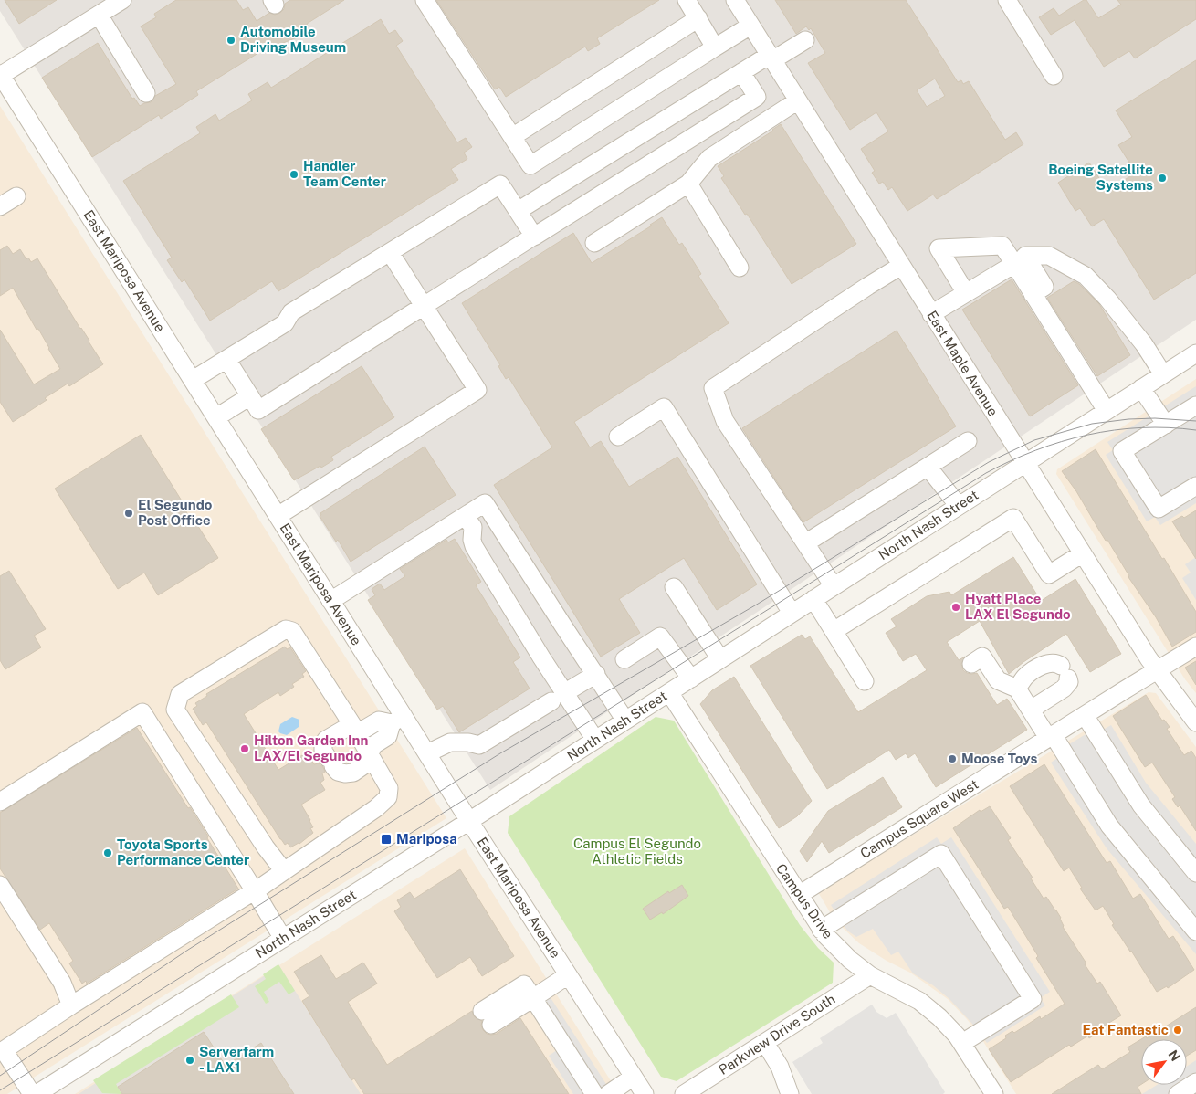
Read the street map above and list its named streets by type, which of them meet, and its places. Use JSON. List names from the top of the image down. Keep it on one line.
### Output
{"streets":{"street":["East Mariposa Avenue","East Maple Avenue","North Nash Street","Campus Square West","Campus Drive","Parkview Drive South"]},"crossings":[["East Mariposa Avenue","North Nash Street"],["East Maple Avenue","North Nash Street"],["East Maple Avenue","Campus Square West"],["North Nash Street","Campus Drive"],["Campus Square West","Campus Drive"],["Campus Drive","Parkview Drive South"]],"parks":["Campus El Segundo Athletic Fields"],"places":{"other":["Automobile Driving Museum","Handler Team Center","Boeing Satellite Systems","El Segundo Post Office","Hyatt Place LAX El Segundo","Hilton Garden Inn LAX/El Segundo","Moose Toys","Toyota Sports Performance Center","Eat Fantastic","Serverfarm - LAX1"],"transit":["Mariposa"]},"north":"top right"}
